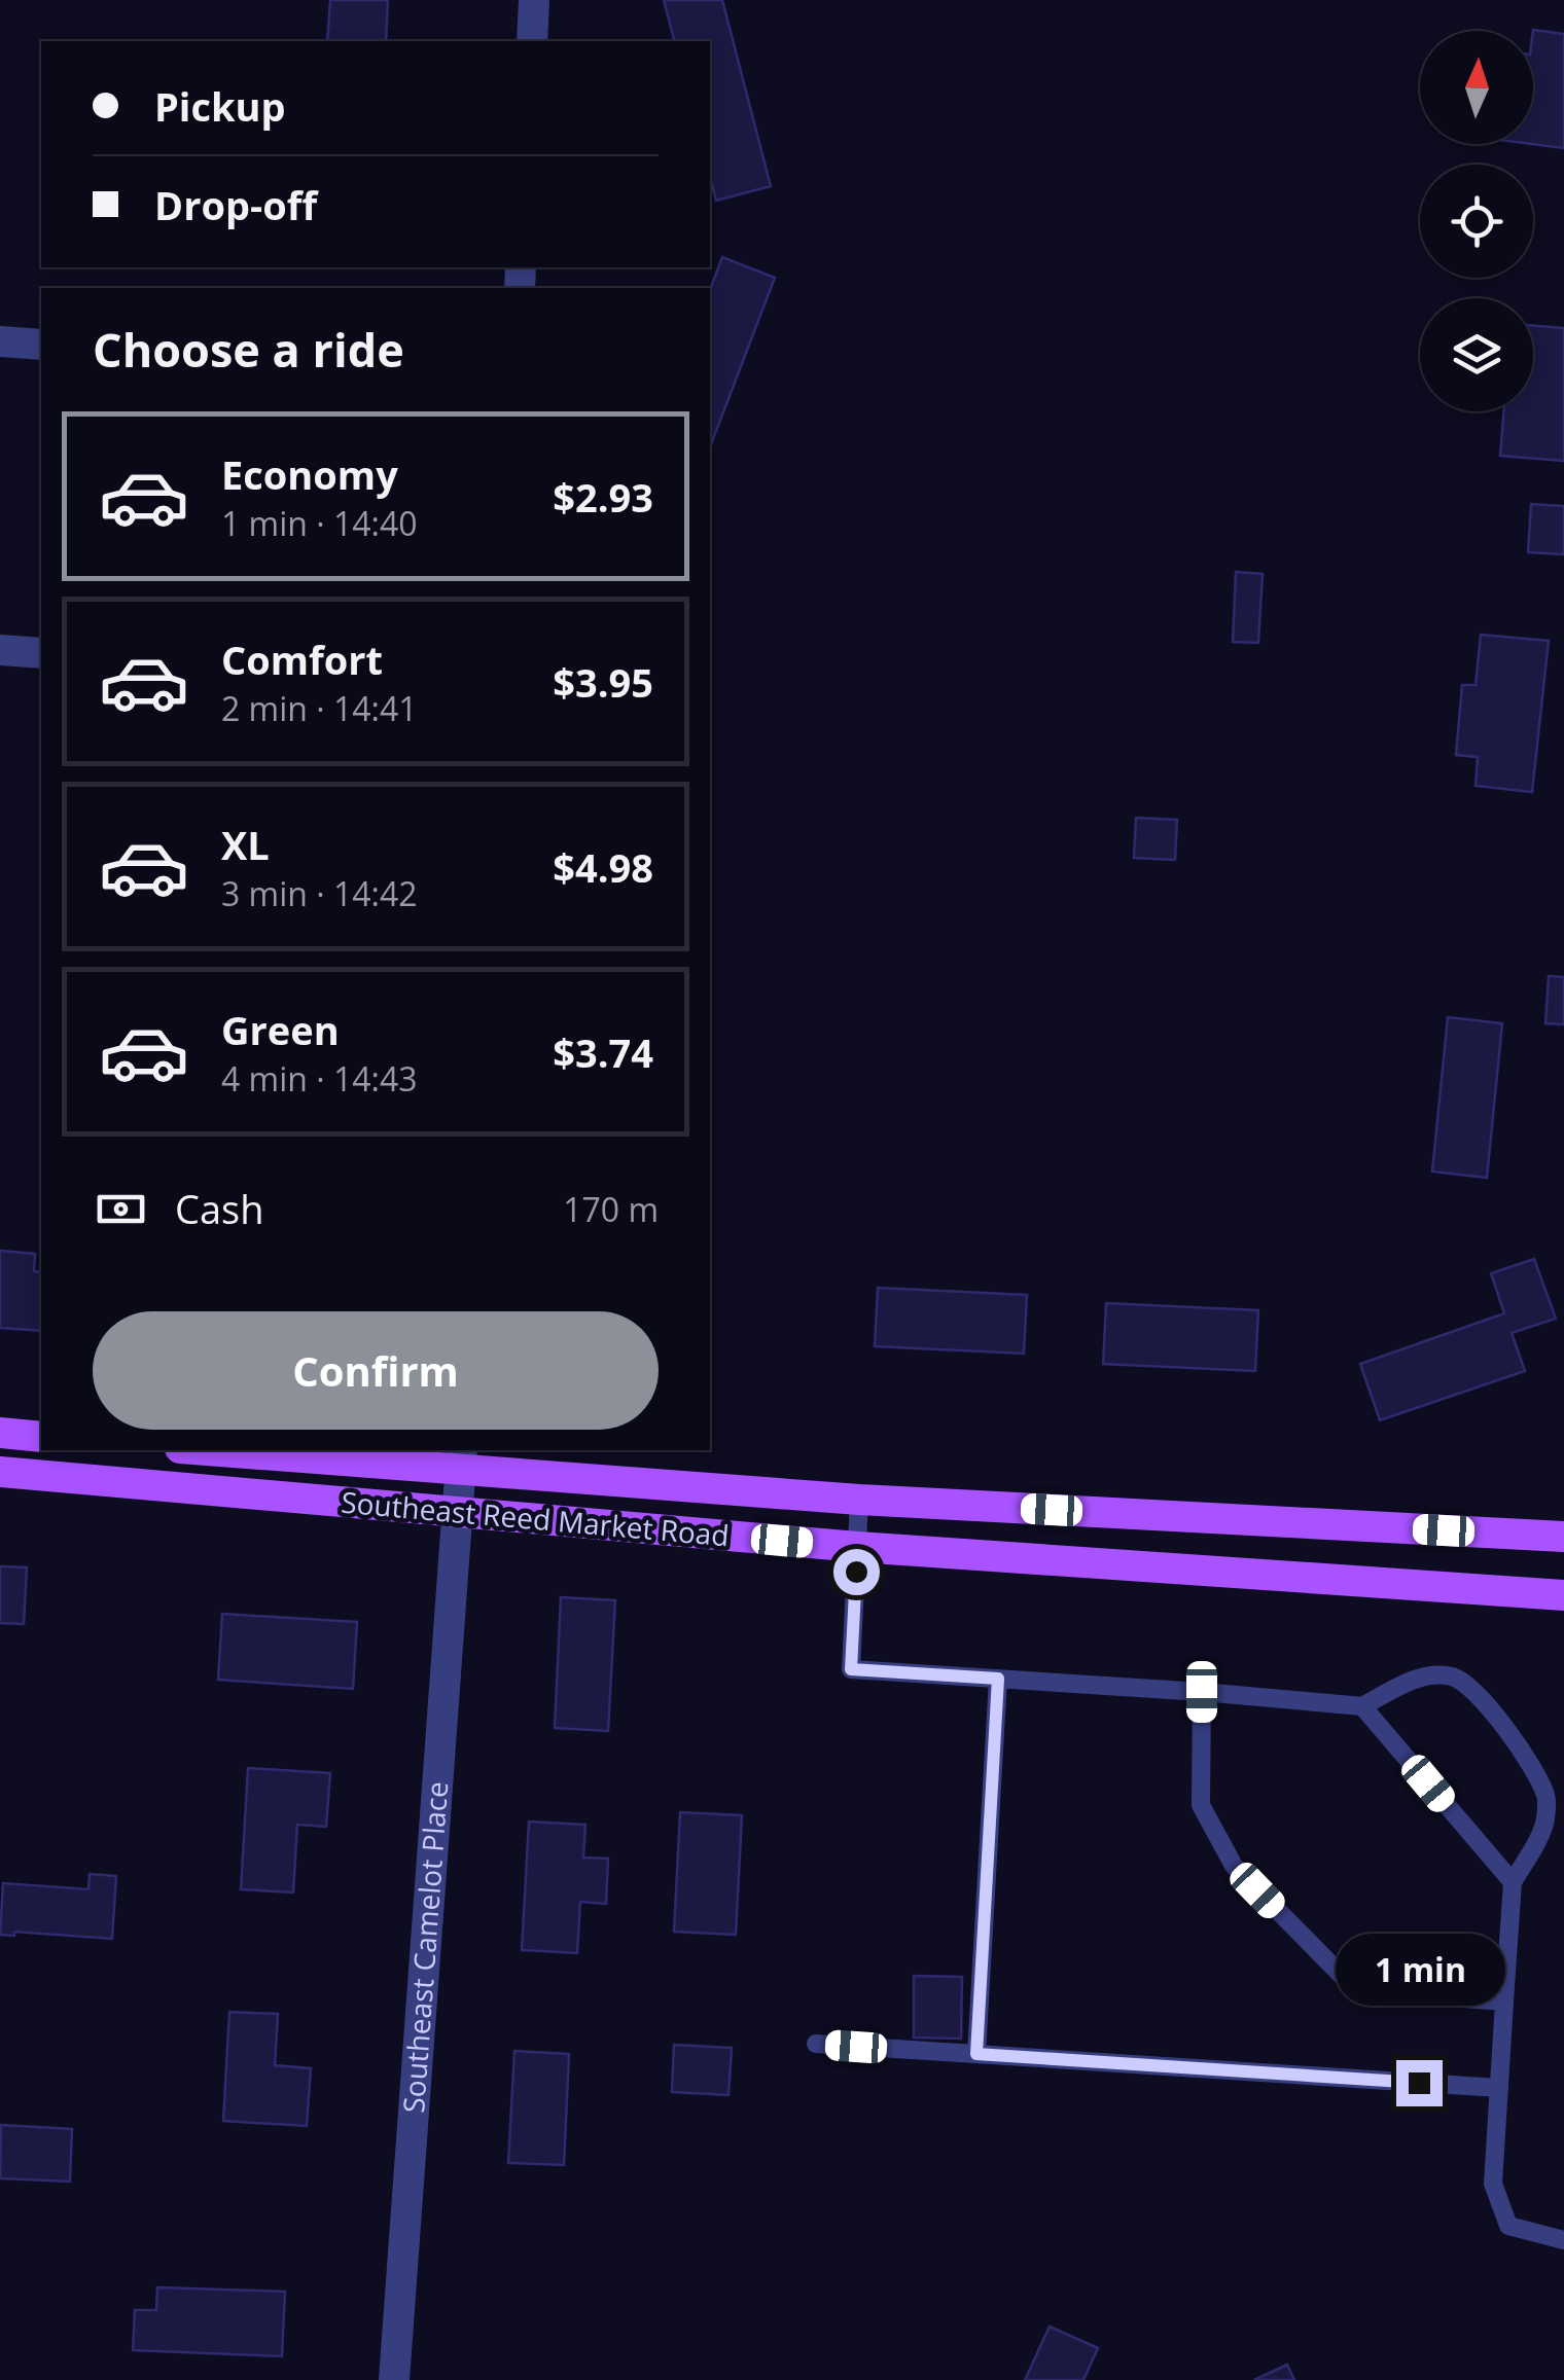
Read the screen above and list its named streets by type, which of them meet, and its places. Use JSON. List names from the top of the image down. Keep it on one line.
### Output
{"streets":{"main road":["Southeast Reed Market Road"],"street":["Southeast Camelot Place"]},"crossings":[["Southeast Reed Market Road","Southeast Camelot Place"]],"north":"top","page":{"banner":["Pickup","Drop-off"],"heading":"Choose a ride","list":[{"name":"Economy","note":"1 min · 14:40","value":"$2.93"},{"name":"Comfort","note":"2 min · 14:41","value":"$3.95"},{"name":"XL","note":"3 min · 14:42","value":"$4.98"},{"name":"Green","note":"4 min · 14:43","value":"$3.74"}],"pay":["Cash","170 m"],"buttons":"Confirm","bubble":"1 min"}}
